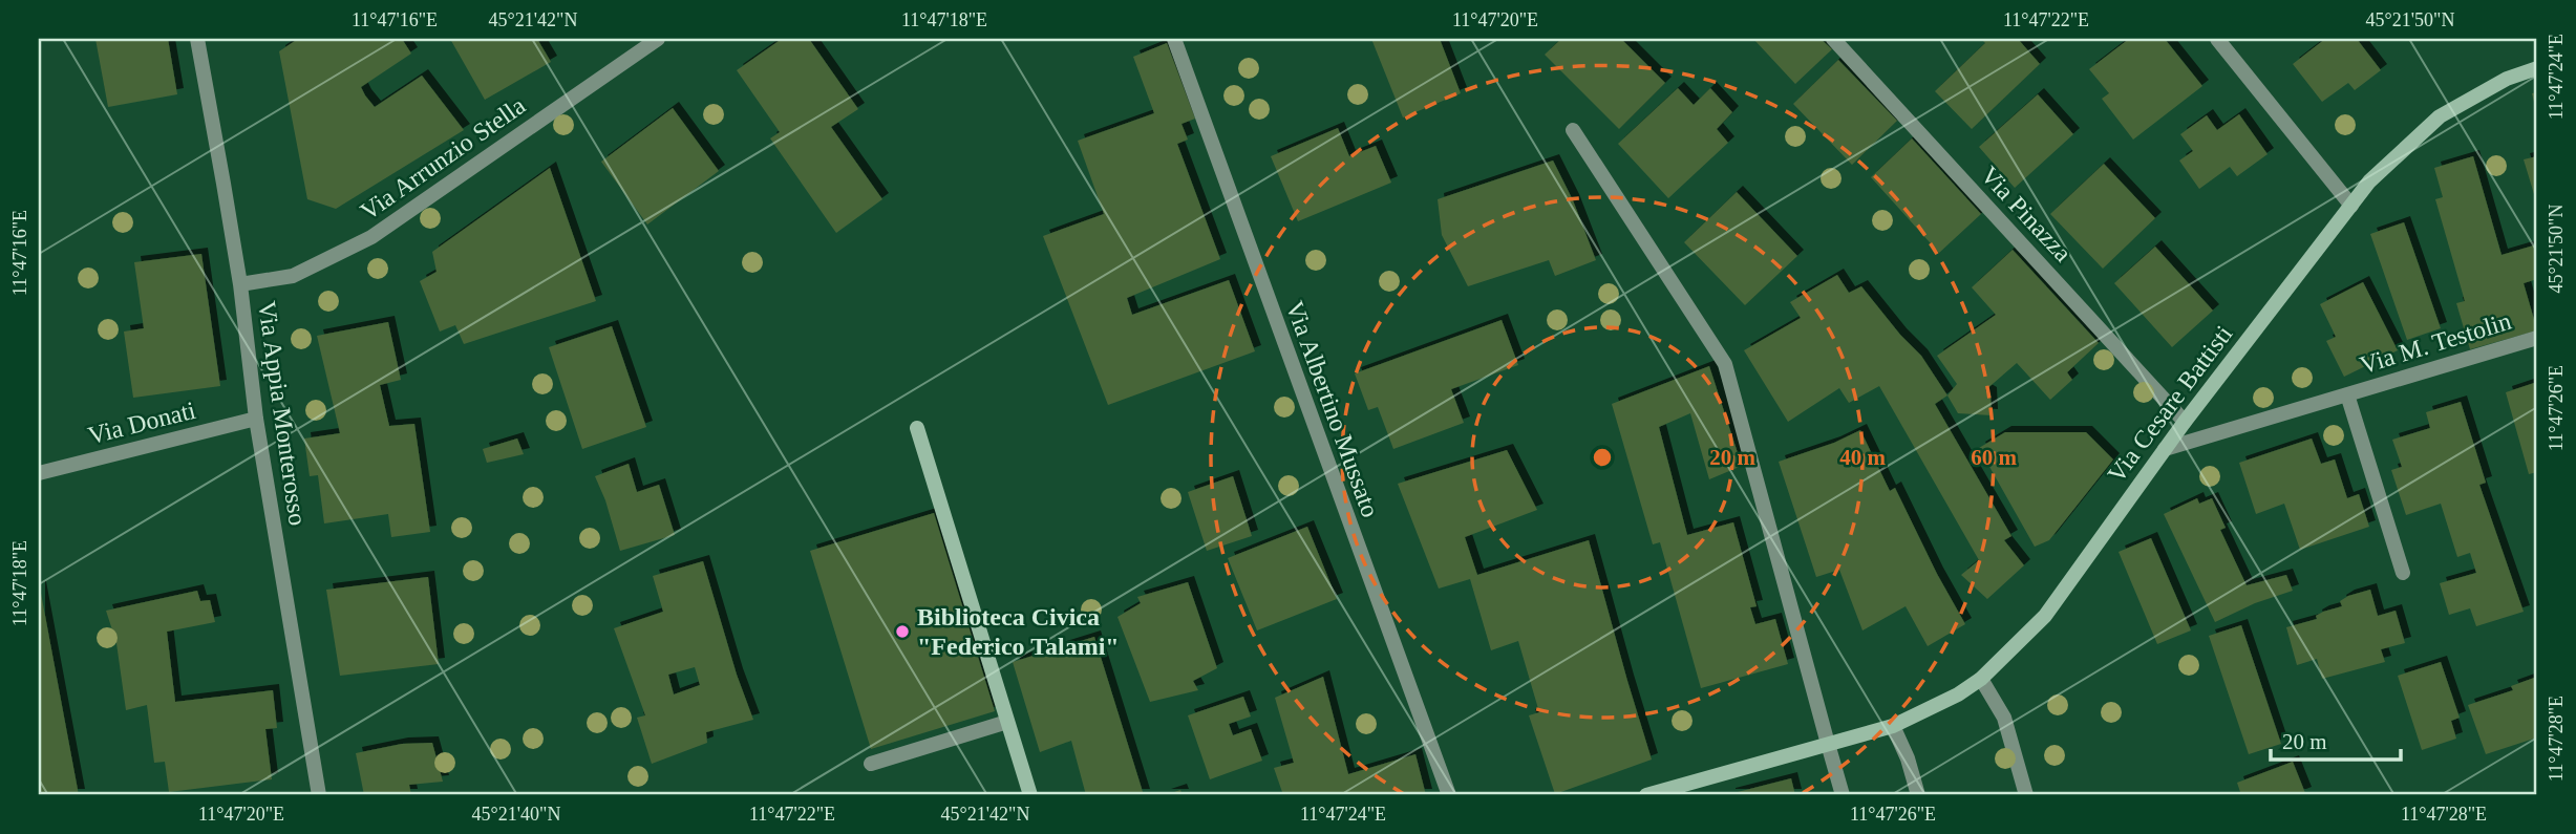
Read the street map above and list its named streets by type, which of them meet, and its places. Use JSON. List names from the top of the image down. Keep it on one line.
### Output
{"streets":{"street":["Via Arrunzio Stella","Via Pinazza","Via M. Testolin","Via Cesare Battisti","Via Albertino Mussato","Via Appia Monterosso","Via Donati"]},"crossings":[["Via Arrunzio Stella","Via Appia Monterosso"],["Via Pinazza","Via Cesare Battisti"],["Via M. Testolin","Via Cesare Battisti"],["Via Appia Monterosso","Via Donati"]],"places":["Biblioteca Civica \"Federico Talami\""],"scale_bar":"20 m","coordinates":["11°47'16\"E","45°21'42\"N","11°47'18\"E","11°47'20\"E","11°47'22\"E","45°21'50\"N","11°47'24\"E","11°47'26\"E","11°47'28\"E","45°21'40\"N"],"rings":["20 m","40 m","60 m"]}
